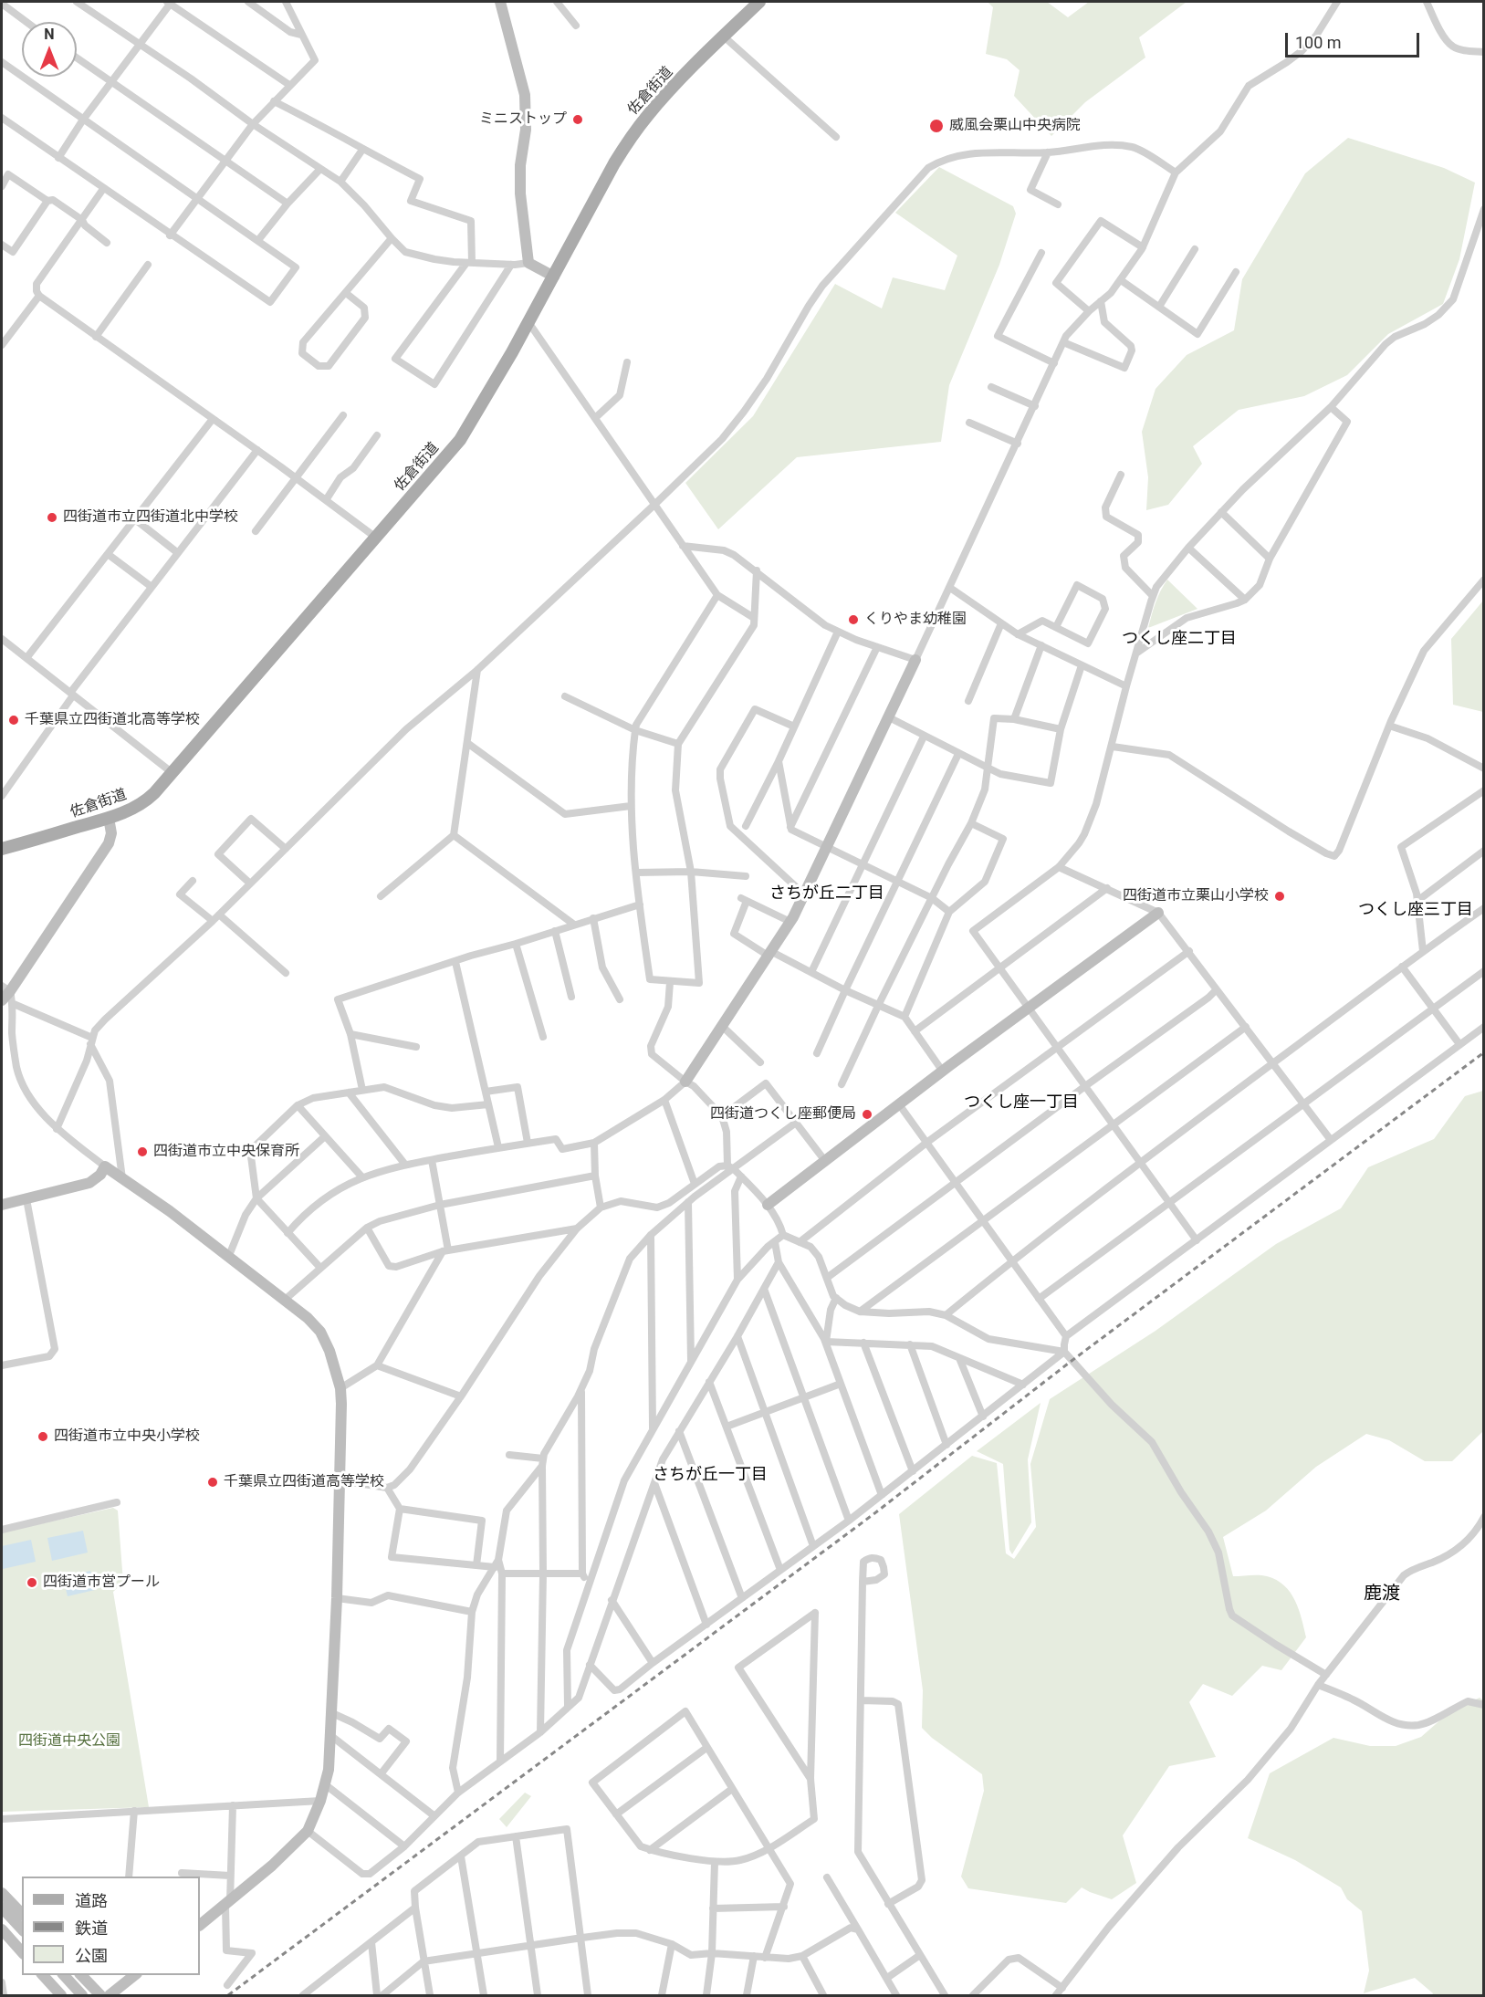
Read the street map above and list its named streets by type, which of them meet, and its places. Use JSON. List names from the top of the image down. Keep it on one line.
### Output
{"streets":{"main road":["佐倉街道"]},"districts":["つくし座二丁目","さちが丘二丁目","つくし座三丁目","つくし座一丁目","さちが丘一丁目","鹿渡"],"parks":["四街道中央公園"],"places":["ミニストップ","威風会栗山中央病院","四街道市立四街道北中学校","くりやま幼稚園","千葉県立四街道北高等学校","四街道市立栗山小学校","四街道つくし座郵便局","四街道市立中央保育所","四街道市立中央小学校","千葉県立四街道高等学校","四街道市営プール"],"legend":["道路","鉄道","公園"],"scale_bar":"100 m","north":"top"}
